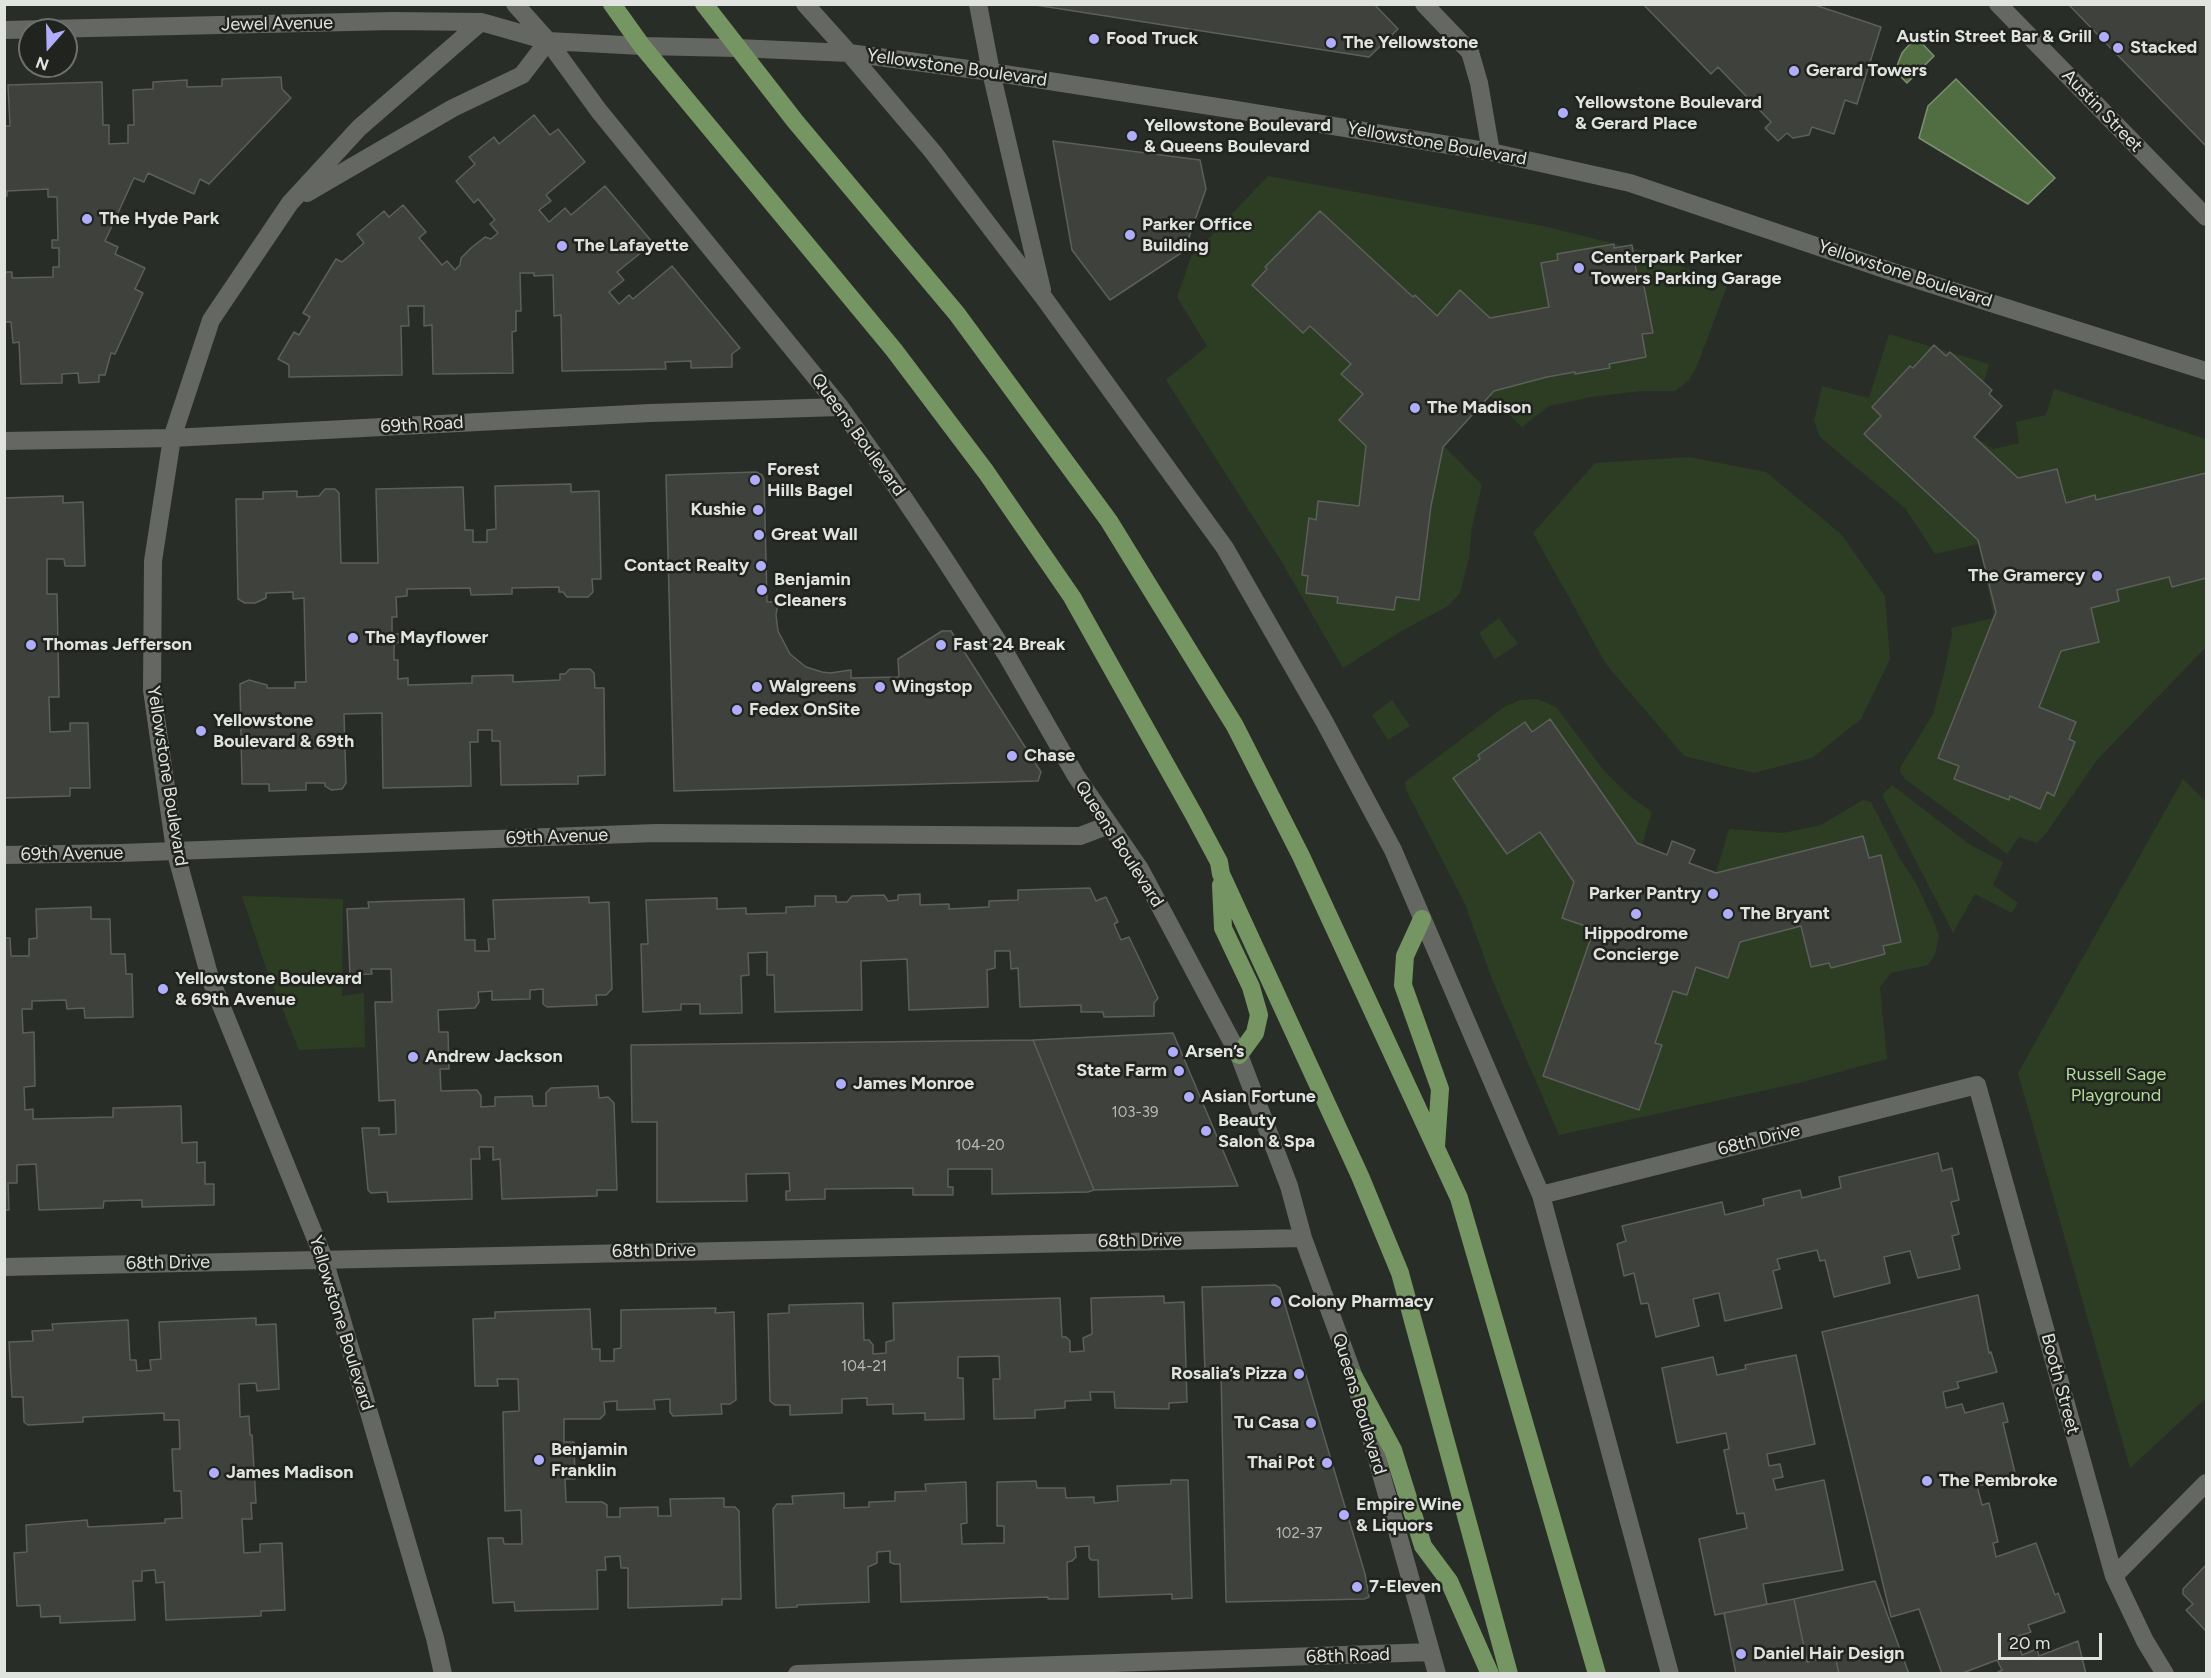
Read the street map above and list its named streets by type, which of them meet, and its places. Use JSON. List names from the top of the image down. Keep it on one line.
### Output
{"streets":{"street":["Jewel Avenue","Yellowstone Boulevard","Austin Street","69th Road","Queens Boulevard","69th Avenue","68th Drive","Booth Street","68th Road"]},"crossings":[["Jewel Avenue","Yellowstone Boulevard"],["Jewel Avenue","Queens Boulevard"],["Yellowstone Boulevard","69th Road"],["Yellowstone Boulevard","69th Avenue"],["Yellowstone Boulevard","68th Drive"],["69th Road","Queens Boulevard"],["Queens Boulevard","69th Avenue"],["Queens Boulevard","68th Drive"],["Queens Boulevard","68th Road"],["68th Drive","Booth Street"]],"parks":["Russell Sage Playground"],"places":["Austin Street Bar & Grill","Food Truck","The Yellowstone","Stacked","Gerard Towers","Yellowstone Boulevard & Gerard Place","Yellowstone Boulevard & Queens Boulevard","The Hyde Park","Parker Office Building","The Lafayette","Centerpark Parker Towers Parking Garage","The Madison","Forest Hills Bagel","Kushie","Great Wall","Contact Realty","The Gramercy","Benjamin Cleaners","The Mayflower","Thomas Jefferson","Fast 24 Break","Walgreens","Wingstop","Fedex OnSite","Yellowstone Boulevard & 69th","Chase","Parker Pantry","Hippodrome Concierge","The Bryant","Yellowstone Boulevard & 69th Avenue","Arsen’s","Andrew Jackson","State Farm","James Monroe","Asian Fortune","Beauty Salon & Spa","Colony Pharmacy","Rosalia’s Pizza","Tu Casa","Benjamin Franklin","Thai Pot","James Madison","The Pembroke","Empire Wine & Liquors","7-Eleven","Daniel Hair Design"],"house_numbers":["103-39","104-20","104-21","102-37"],"scale_bar":"20 m","north":"bottom"}
